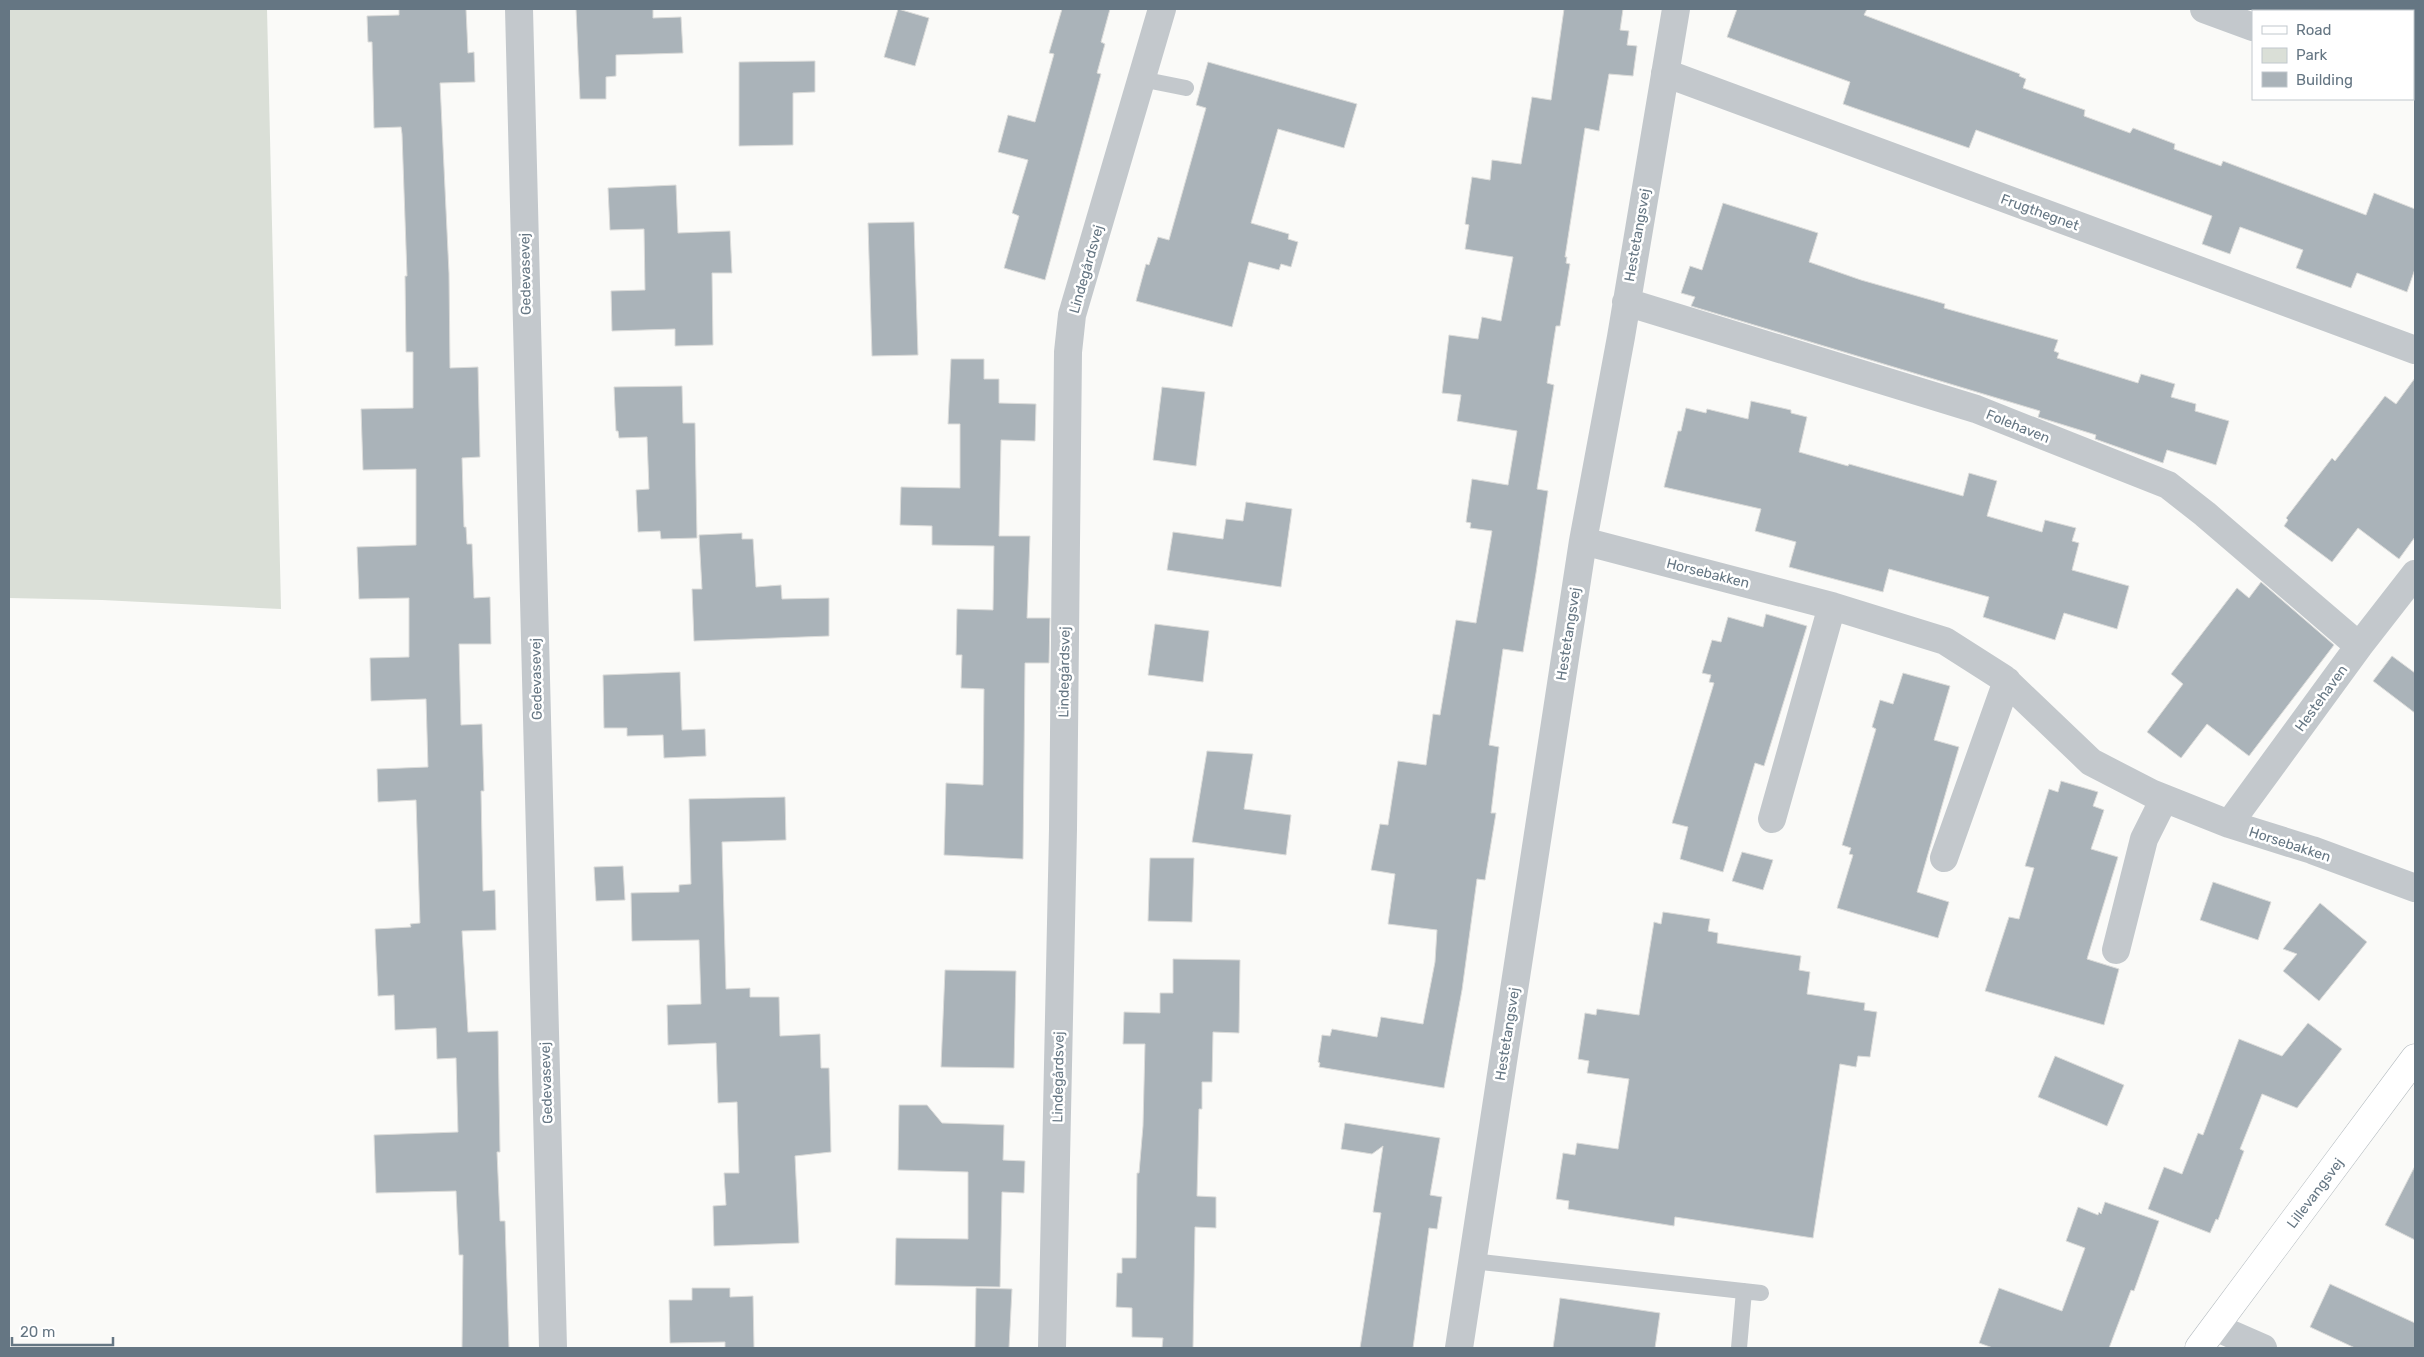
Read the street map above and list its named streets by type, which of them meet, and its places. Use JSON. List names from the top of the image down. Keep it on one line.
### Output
{"streets":{"street":["Frugthegnet","Hestetangsvej","Lindegårdsvej","Gedevasevej","Folehaven","Horsebakken","Hestehaven","Lillevangsvej"]},"crossings":[["Frugthegnet","Hestetangsvej"],["Hestetangsvej","Folehaven"],["Hestetangsvej","Horsebakken"],["Folehaven","Hestehaven"],["Horsebakken","Hestehaven"]],"legend":["Road","Park","Building"],"scale_bar":"20 m"}
